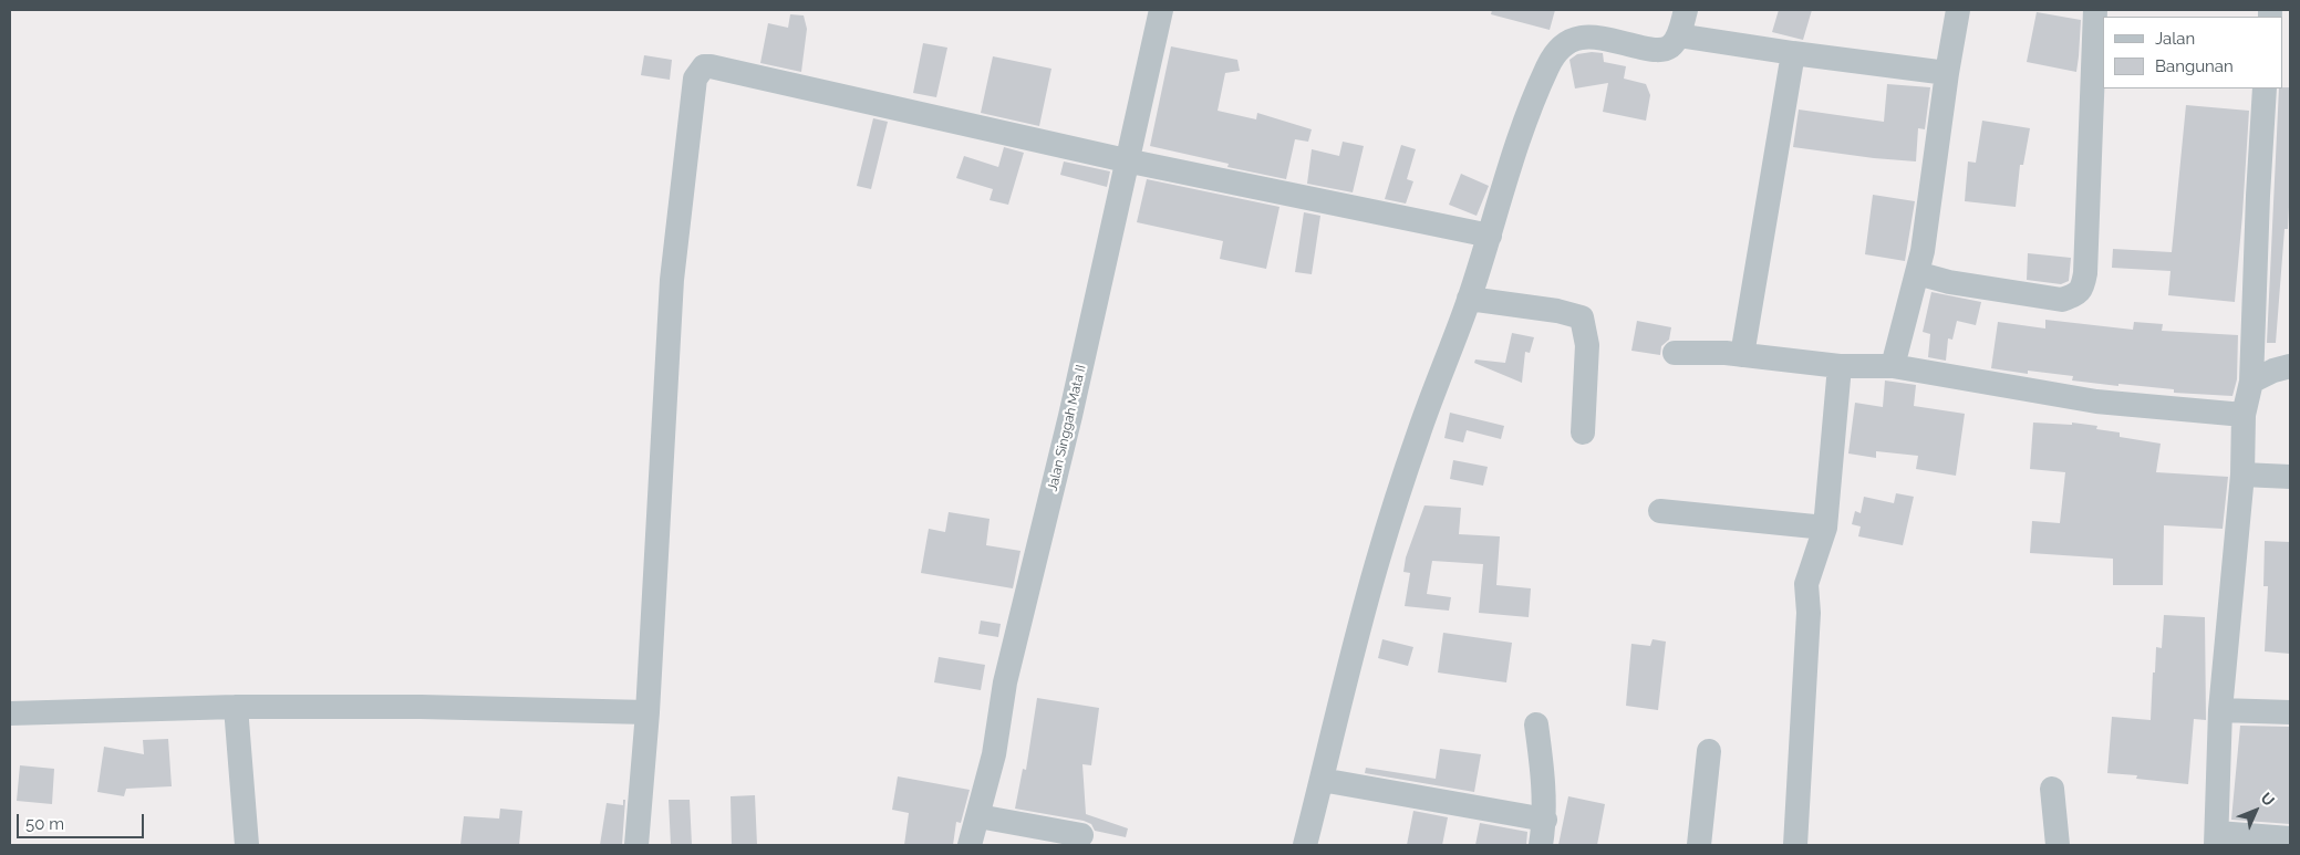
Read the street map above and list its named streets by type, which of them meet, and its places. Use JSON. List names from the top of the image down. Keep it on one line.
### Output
{"streets":{"street":["Jalan Singgah Mata II"]},"legend":["Jalan","Bangunan"],"scale_bar":"50 m","north":"top right"}
